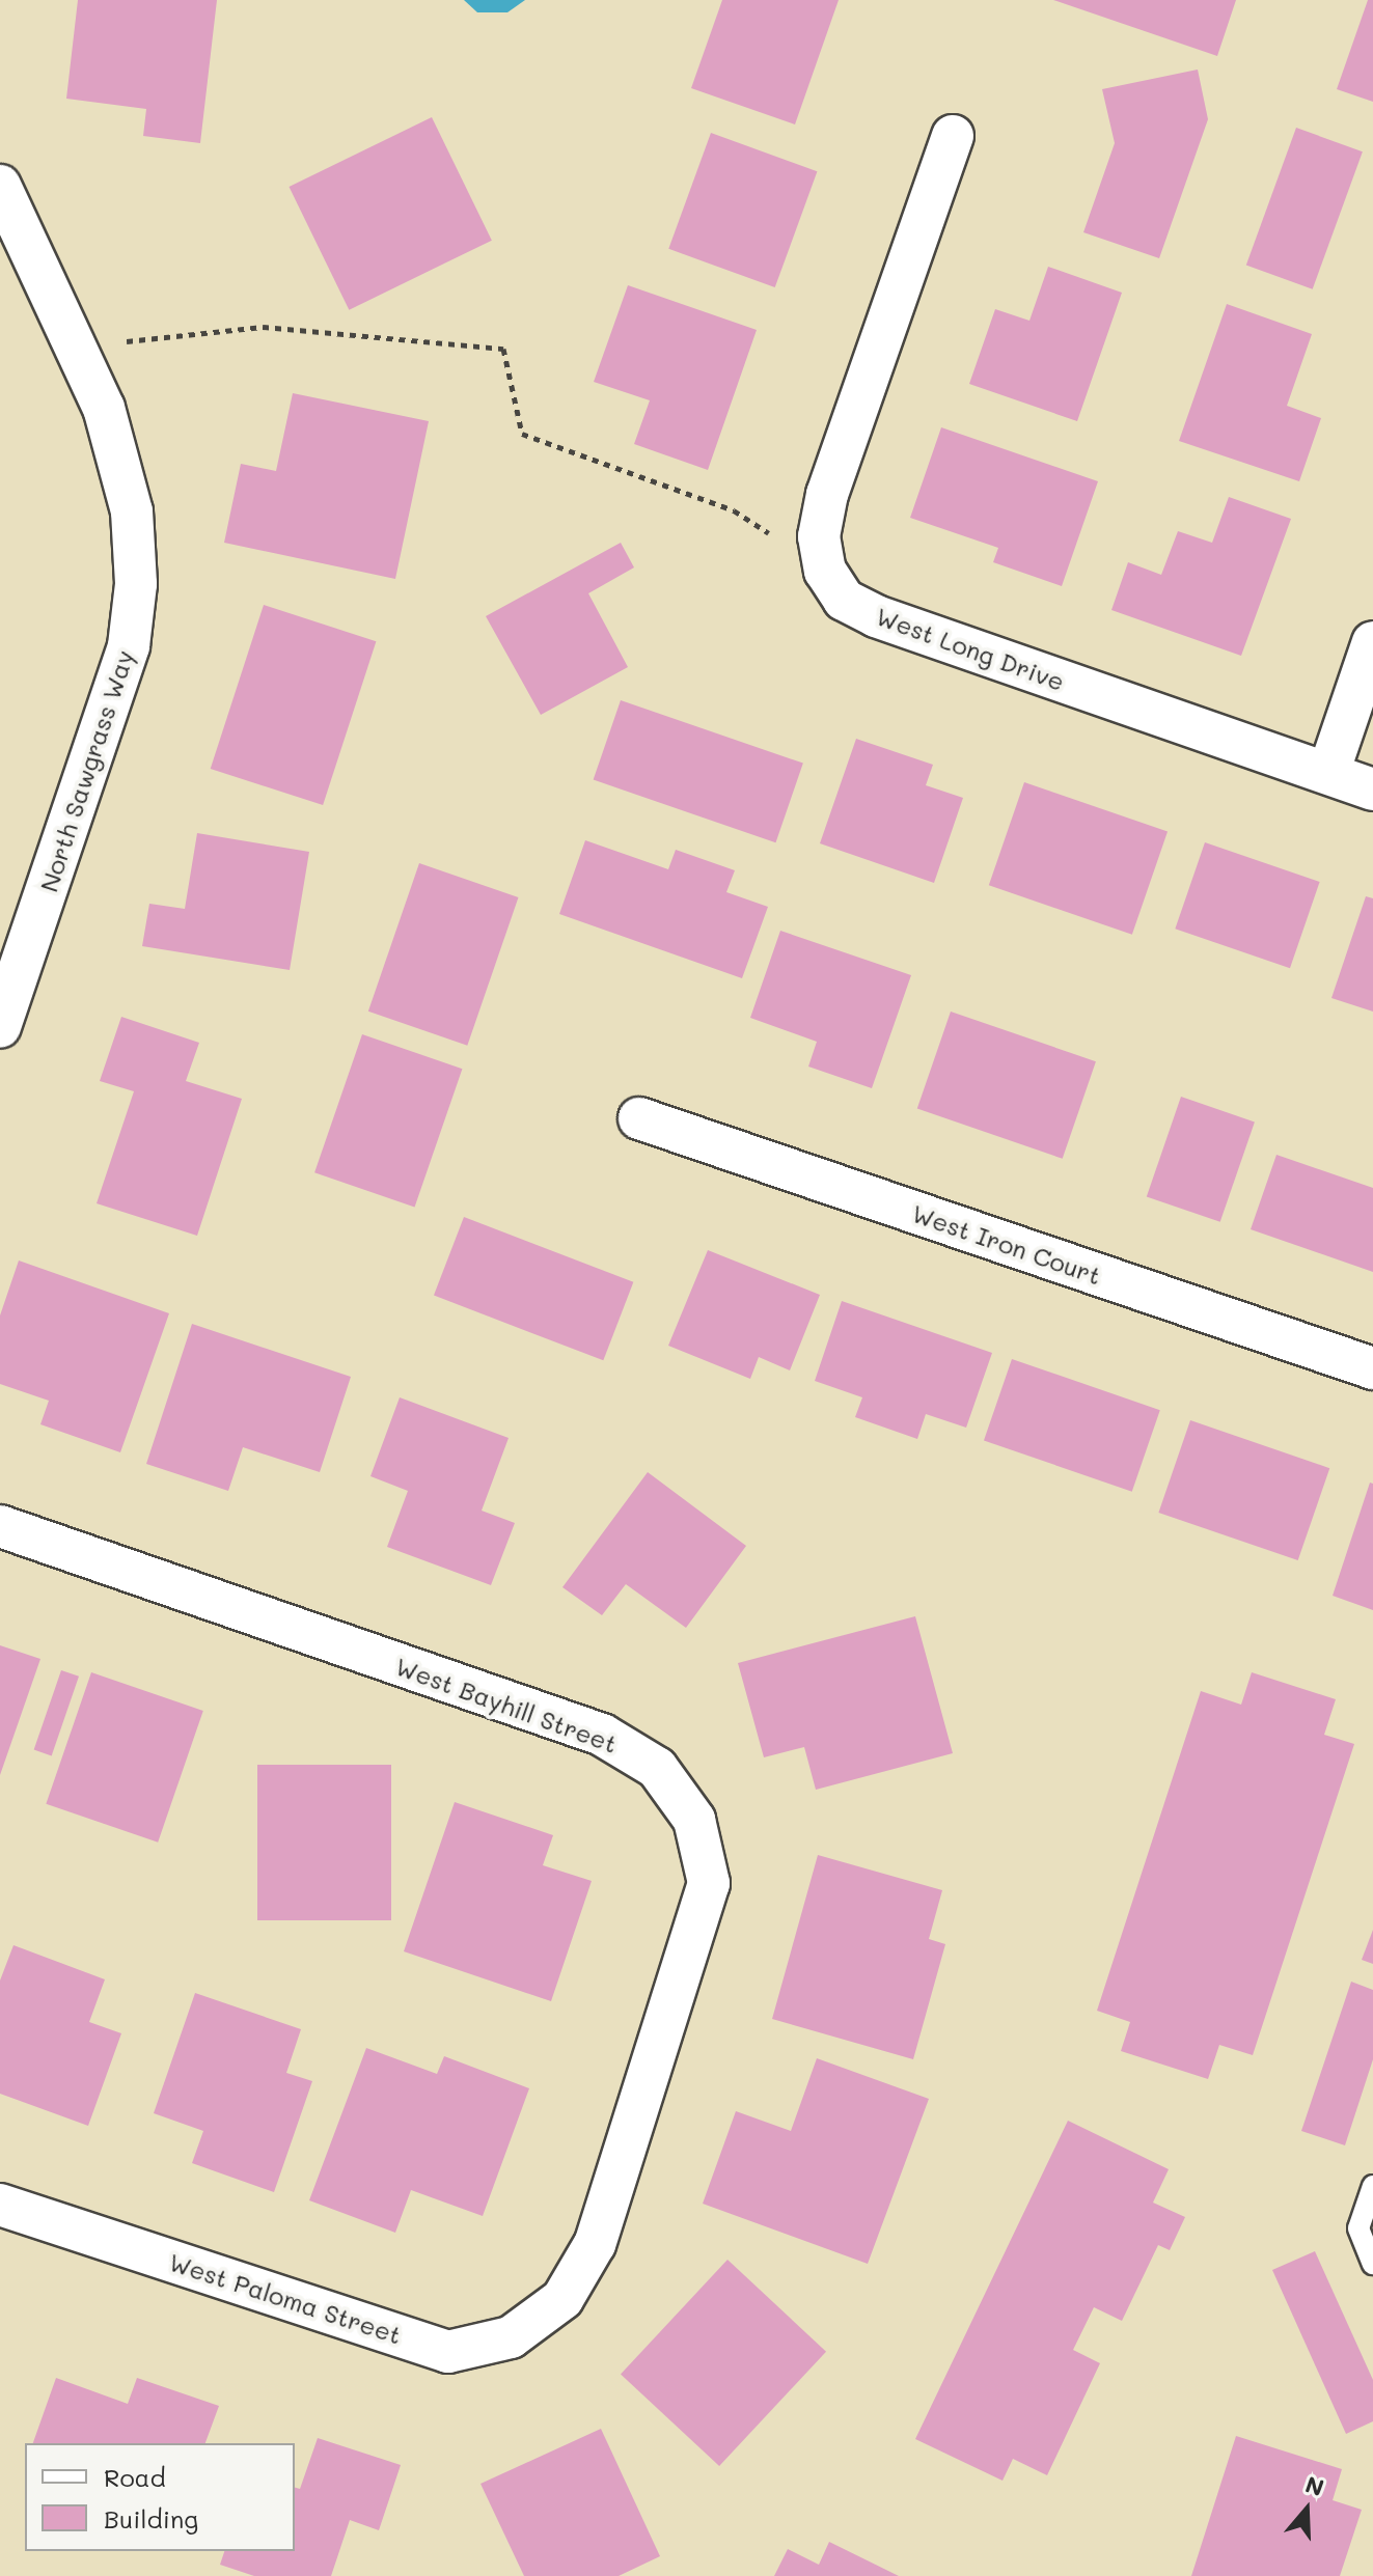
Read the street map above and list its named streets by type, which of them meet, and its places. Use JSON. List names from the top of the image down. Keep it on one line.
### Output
{"streets":{"street":["West Long Drive","North Sawgrass Way","West Iron Court","West Bayhill Street","West Paloma Street"]},"crossings":[["West Bayhill Street","West Paloma Street"]],"legend":["Road","Building"],"north":"top"}
